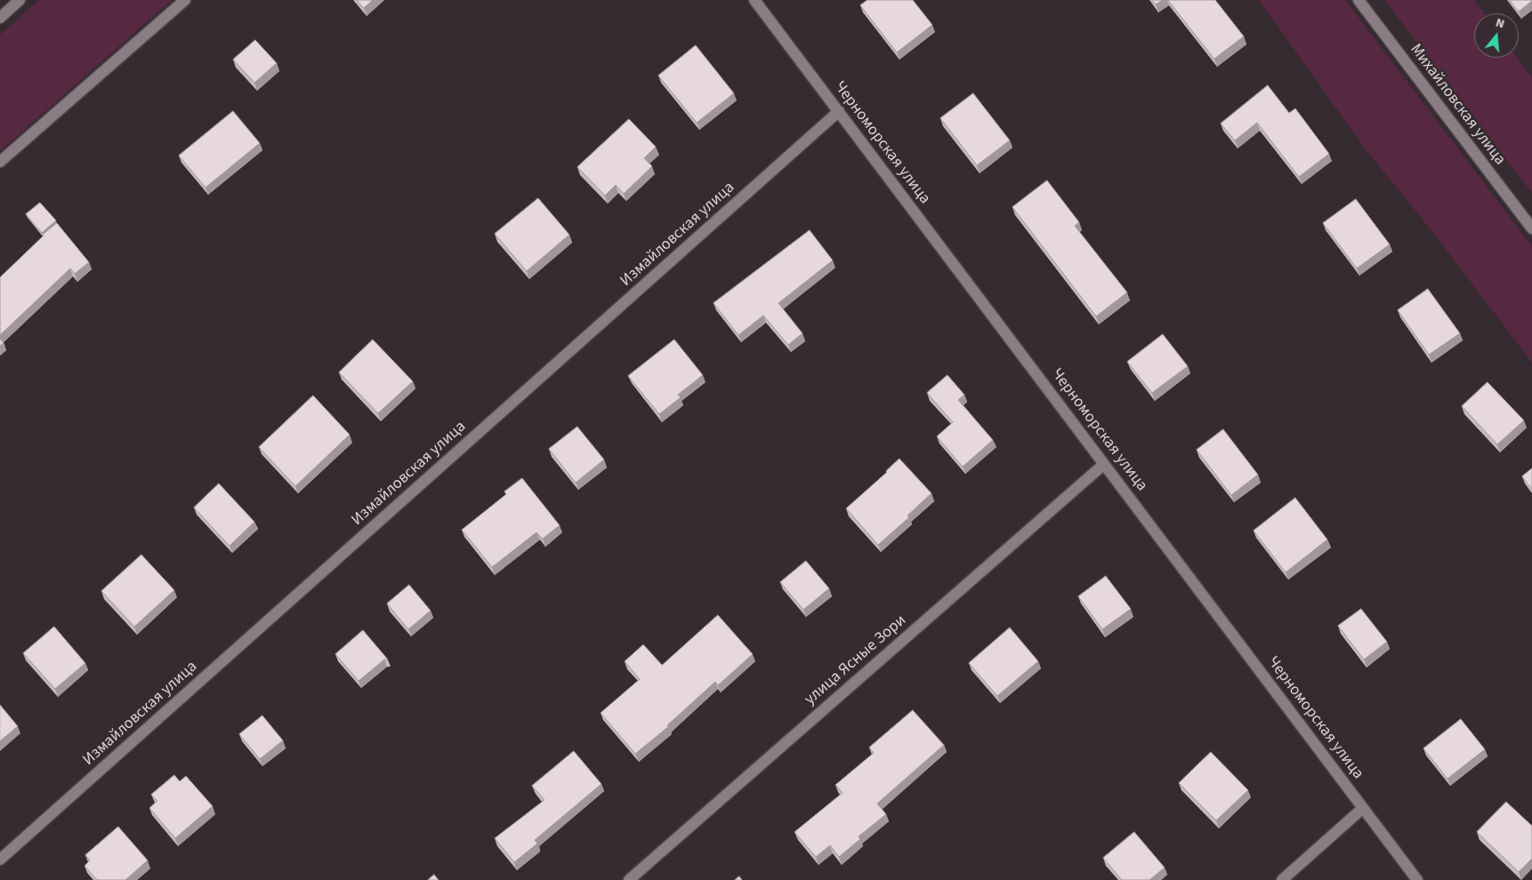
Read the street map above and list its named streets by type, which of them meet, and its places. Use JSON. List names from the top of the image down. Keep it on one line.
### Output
{"streets":{"street":["Михайловская улица","Черноморская улица","Измайловская улица","улица Ясные Зори"]},"crossings":[["Черноморская улица","Измайловская улица"],["Черноморская улица","улица Ясные Зори"]],"north":"top"}
